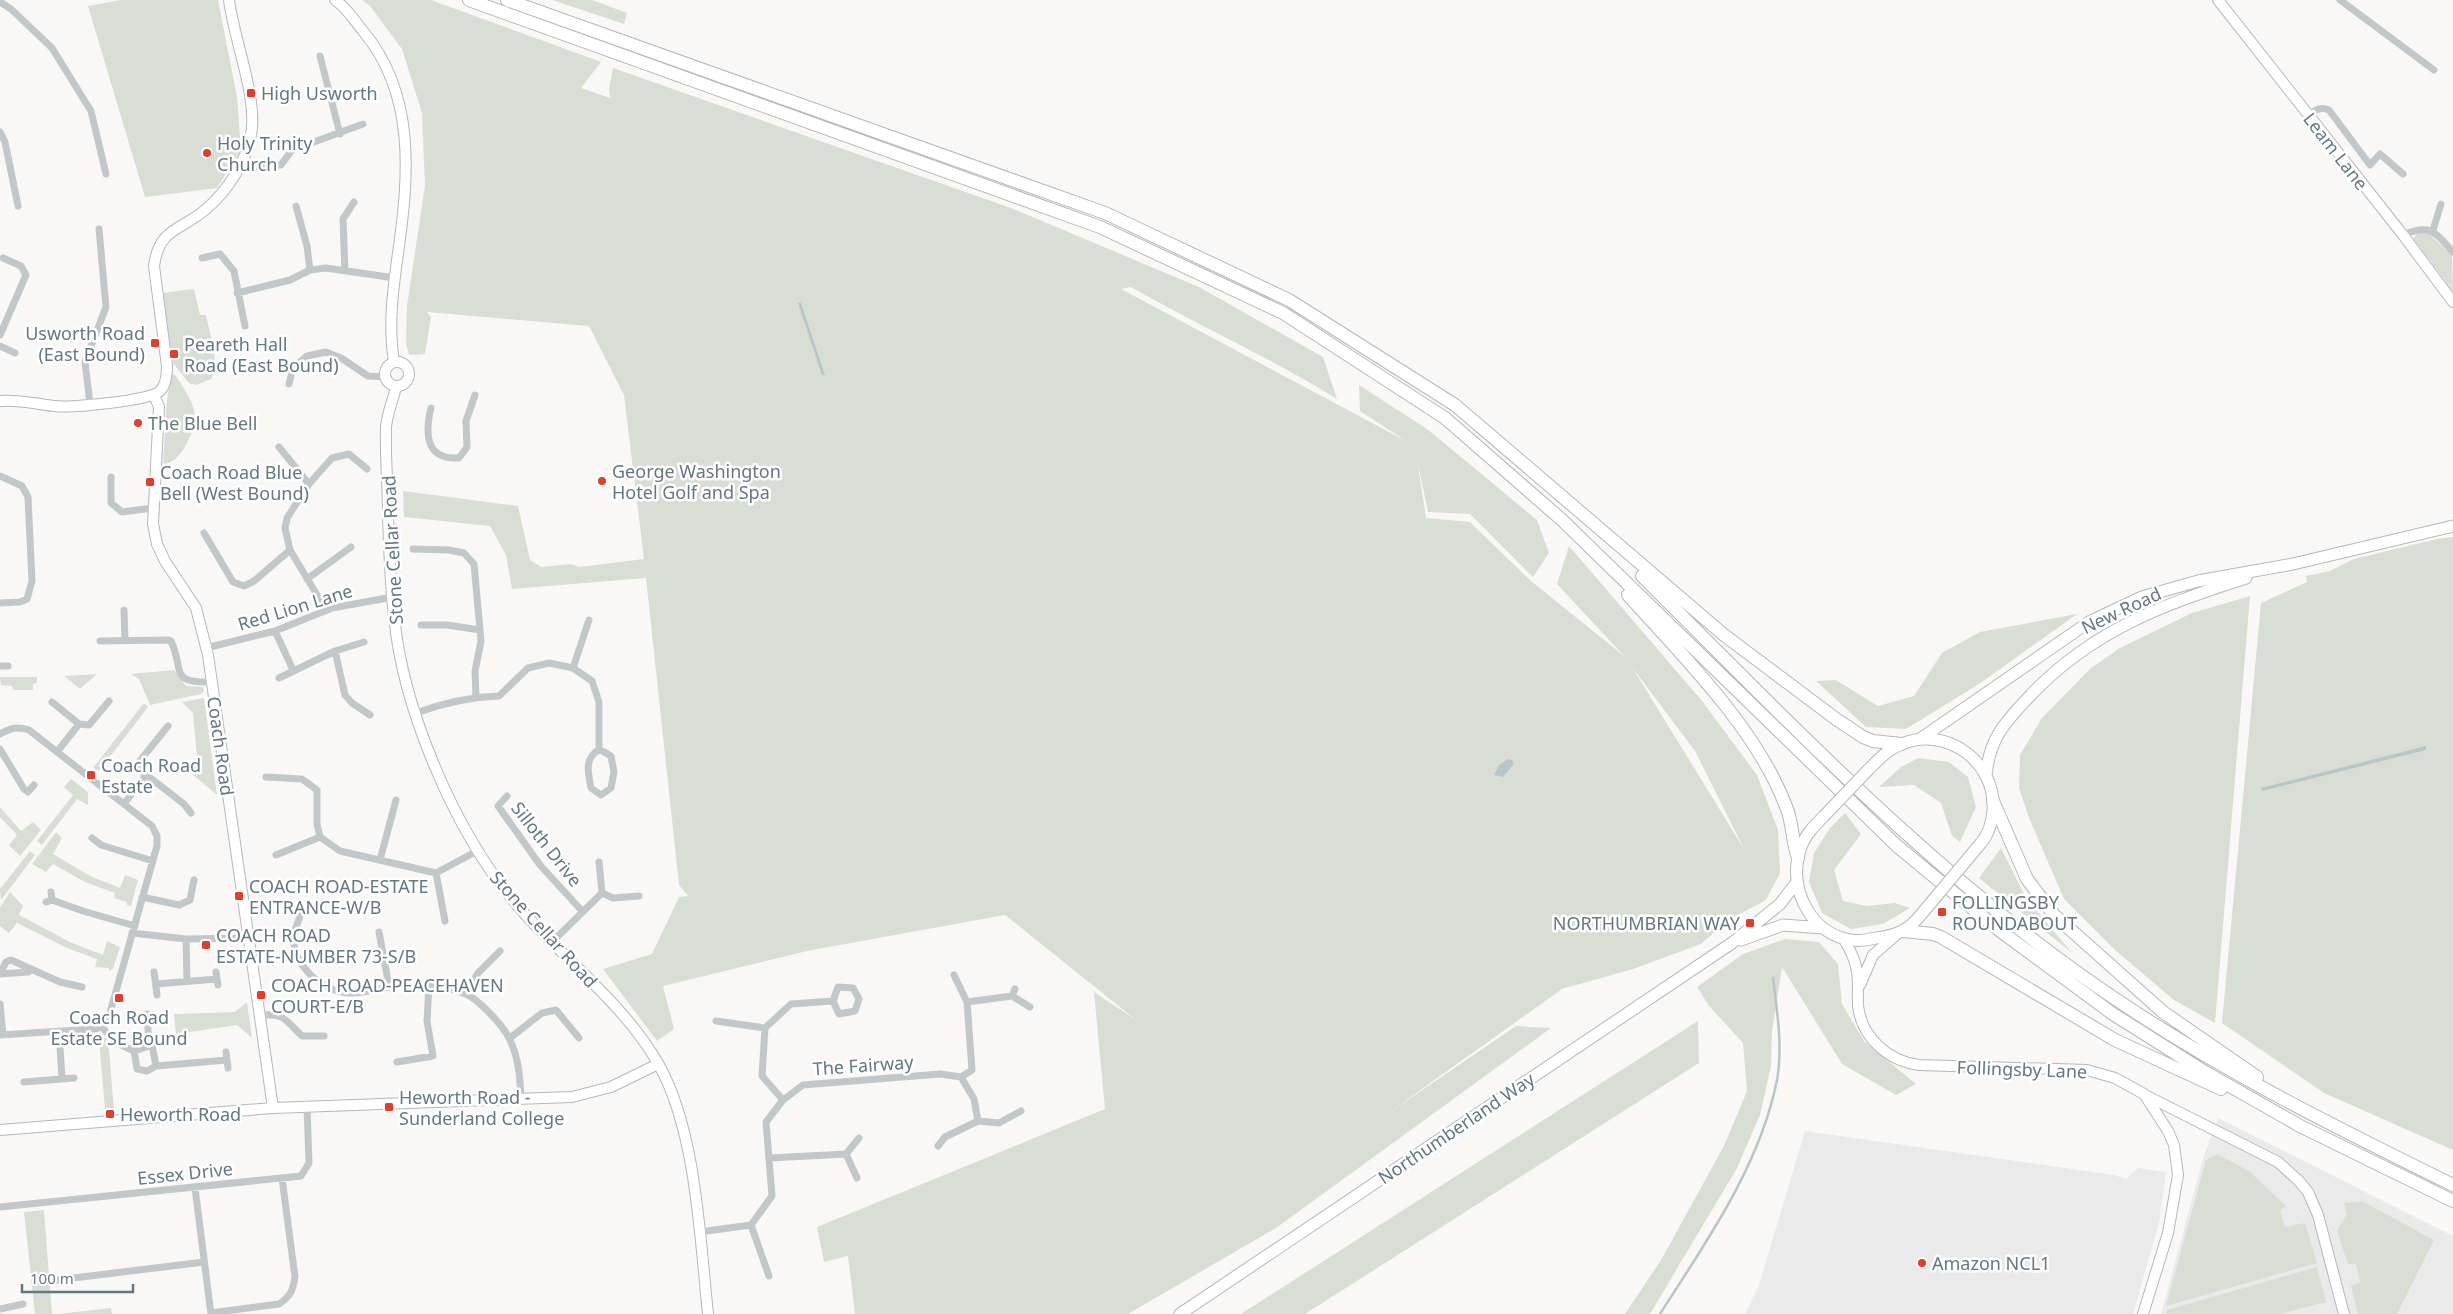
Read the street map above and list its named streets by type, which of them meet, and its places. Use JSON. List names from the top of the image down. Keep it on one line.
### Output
{"streets":{"main road":["New Road","Northumberland Way"],"street":["Leam Lane","Stone Cellar Road","Red Lion Lane","Coach Road","Silloth Drive","The Fairway","Follingsby Lane","Essex Drive"]},"crossings":[["Stone Cellar Road","Red Lion Lane"],["Stone Cellar Road","Silloth Drive"],["Red Lion Lane","Coach Road"]],"places":{"transit":["High Usworth","Usworth Road (East Bound)","Peareth Hall Road (East Bound)","Coach Road Blue Bell (West Bound)","Coach Road Estate","COACH ROAD-ESTATE ENTRANCE-W/B","FOLLINGSBY ROUNDABOUT","NORTHUMBRIAN WAY","COACH ROAD ESTATE-NUMBER 73-S/B","COACH ROAD-PEACEHAVEN COURT-E/B","Coach Road Estate SE Bound","Heworth Road - Sunderland College","Heworth Road"],"other":["Holy Trinity Church","The Blue Bell","George Washington Hotel Golf and Spa","Amazon NCL1"]},"scale_bar":"100 m"}
